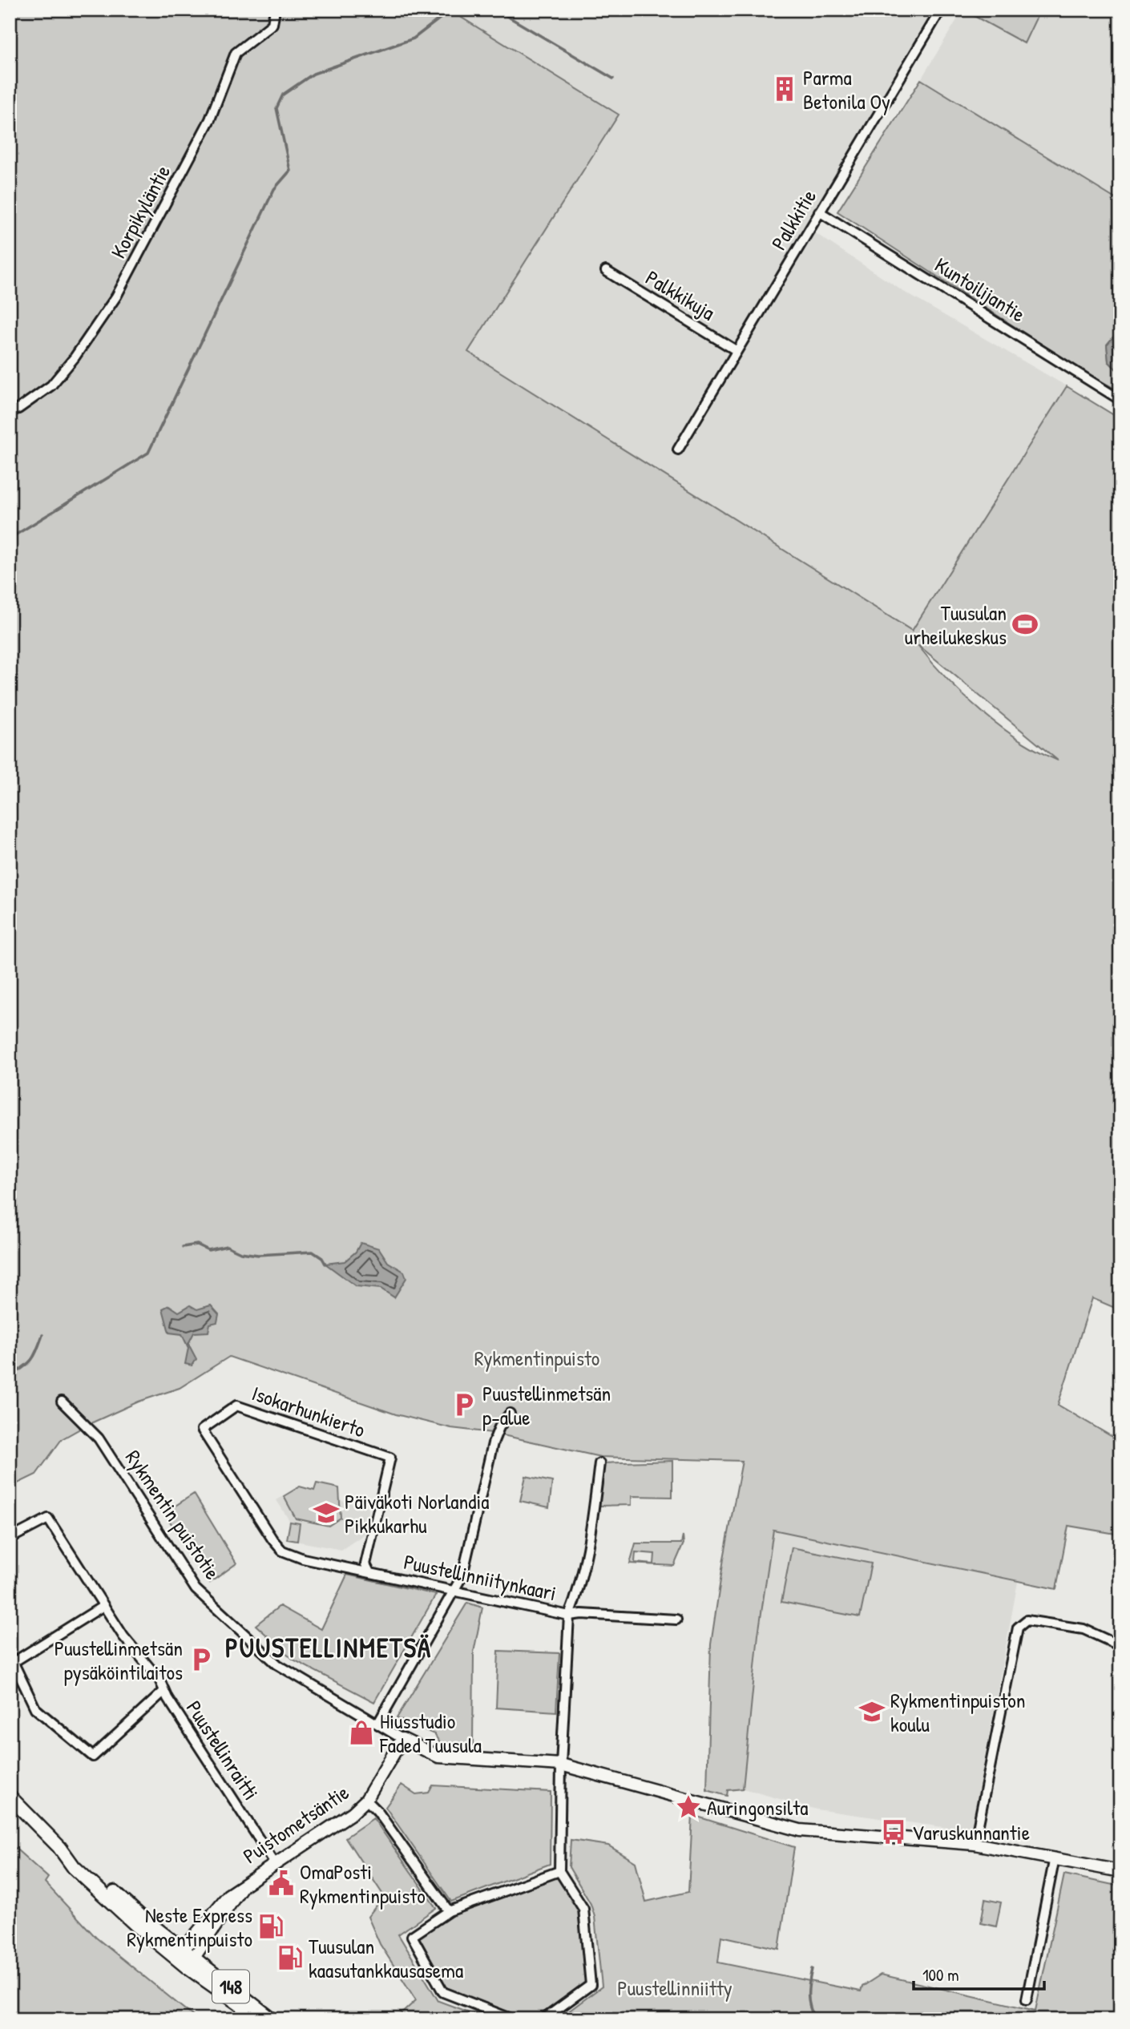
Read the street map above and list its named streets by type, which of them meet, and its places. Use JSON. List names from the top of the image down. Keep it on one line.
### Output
{"streets":{"main road":["148"],"street":["Korpikyläntie","Palkkitie","Kuntoilijantie","Palkkikuja","Isokarhunkierto","Rykmentin puistotie","Puustellinniitynkaari","Puustellinraitti","Puistometsäntie"]},"crossings":[["Palkkitie","Kuntoilijantie"],["Palkkitie","Palkkikuja"],["Isokarhunkierto","Puustellinniitynkaari"],["Rykmentin puistotie","Puustellinniitynkaari"],["Rykmentin puistotie","Puistometsäntie"],["Puustellinraitti","Puistometsäntie"],["Puistometsäntie","148"]],"districts":["PUUSTELLINMETSÄ"],"parks":["Rykmentinpuisto","Puustellinniitty"],"places":{"building":["Parma Betonila Oy"],"sports":["Tuusulan urheilukeskus"],"parking":["Puustellinmetsän p-alue","Puustellinmetsän pysäköintilaitos"],"school or university":["Päiväkoti Norlandia Pikkukarhu","Rykmentinpuiston koulu"],"shop":["Hiusstudio Faded Tuusula"],"place":["Auringonsilta"],"bus stop":["Varuskunnantie"],"public building":["OmaPosti Rykmentinpuisto"],"fuel station":["Neste Express Rykmentinpuisto","Tuusulan kaasutankkausasema"]},"scale_bar":"100 m"}
